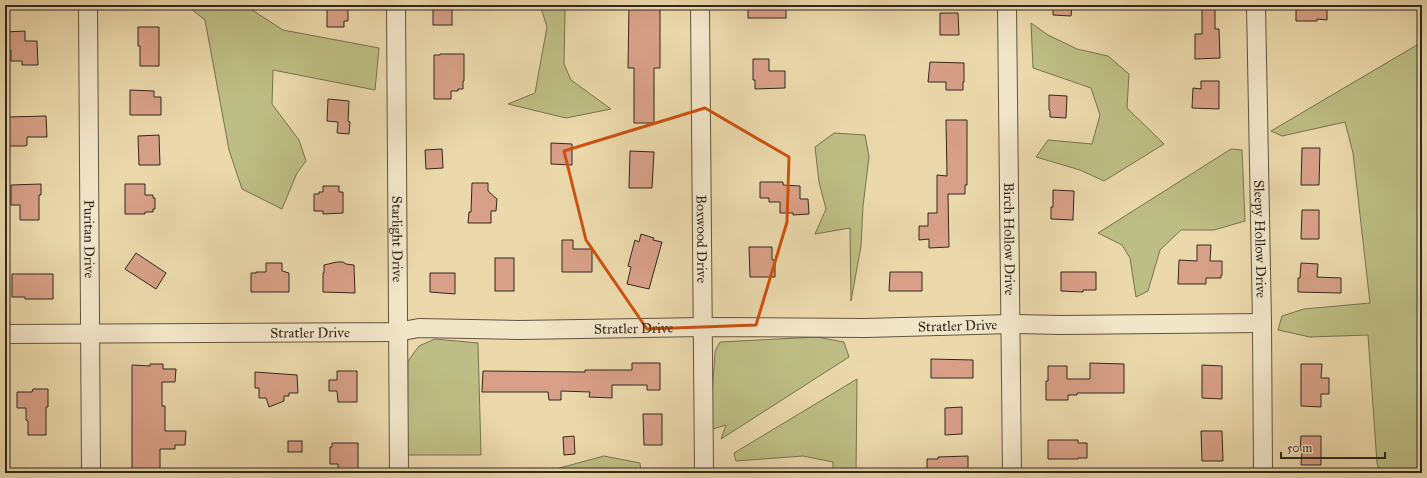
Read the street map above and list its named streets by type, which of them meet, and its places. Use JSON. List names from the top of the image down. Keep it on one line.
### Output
{"streets":{"street":["Puritan Drive","Starlight Drive","Boxwood Drive","Birch Hollow Drive","Sleepy Hollow Drive","Stratler Drive"]},"crossings":[["Puritan Drive","Stratler Drive"],["Starlight Drive","Stratler Drive"],["Boxwood Drive","Stratler Drive"],["Birch Hollow Drive","Stratler Drive"],["Sleepy Hollow Drive","Stratler Drive"]],"scale_bar":"50 m"}
